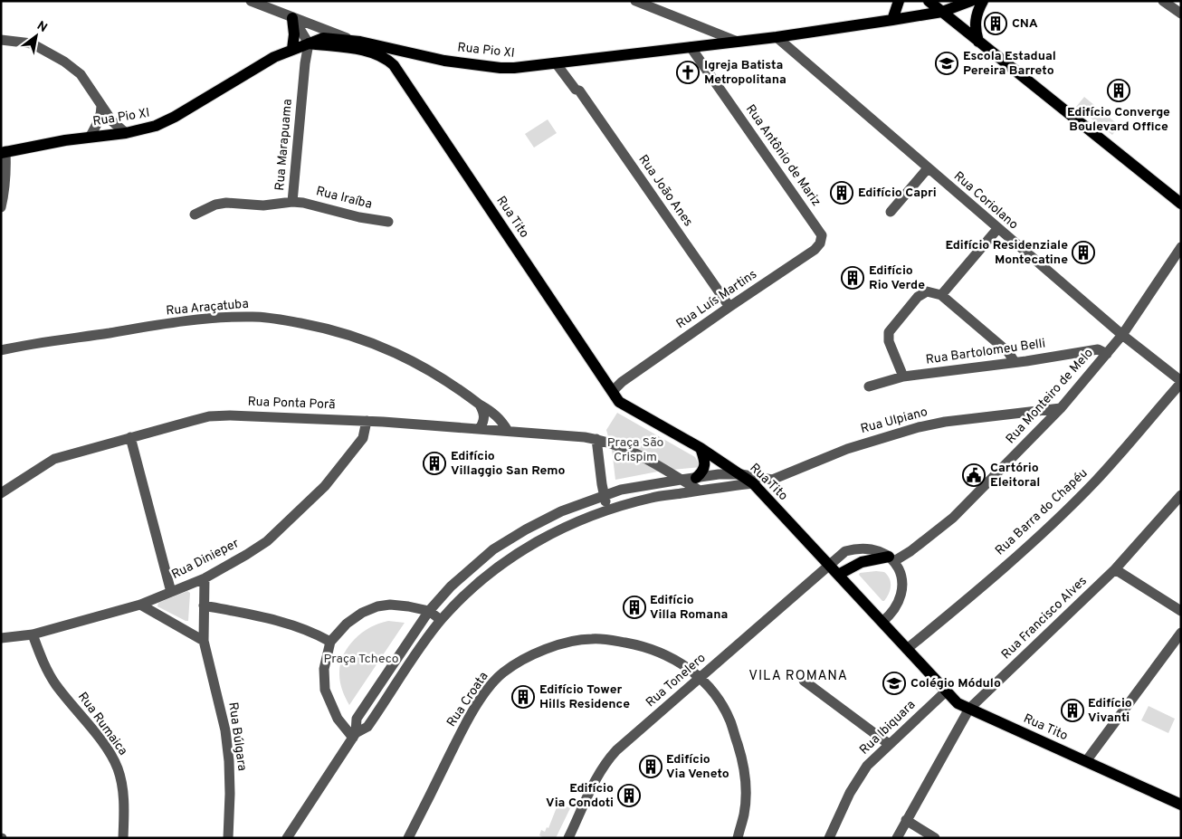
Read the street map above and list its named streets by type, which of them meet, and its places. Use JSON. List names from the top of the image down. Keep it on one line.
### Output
{"streets":{"main road":["Rua Pio XI","Rua Tito"],"street":["Rua Marapuama","Rua Antônio de Mariz","Rua João Anes","Rua Iraíba","Rua Coriolano","Rua Luís Martins","Rua Araçatuba","Rua Bartolomeu Belli","Rua Monteiro de Melo","Rua Ponta Porã","Rua Ulpiano","Rua Barra do Chapéu","Rua Dinieper","Rua Francisco Alves","Rua Tonelero","Rua Croata","Rua Rumaica","Rua Ibiquara","Rua Búlgara"]},"crossings":[["Rua Pio XI","Rua Marapuama"],["Rua Pio XI","Rua Antônio de Mariz"],["Rua Pio XI","Rua João Anes"],["Rua Pio XI","Rua Coriolano"],["Rua Pio XI","Rua Tito"],["Rua Marapuama","Rua Iraíba"],["Rua Antônio de Mariz","Rua Luís Martins"],["Rua João Anes","Rua Luís Martins"],["Rua Coriolano","Rua Monteiro de Melo"],["Rua Coriolano","Rua Barra do Chapéu"],["Rua Tito","Rua Luís Martins"],["Rua Tito","Rua Ulpiano"],["Rua Tito","Rua Barra do Chapéu"],["Rua Tito","Rua Francisco Alves"],["Rua Tito","Rua Tonelero"],["Rua Tito","Rua Ibiquara"],["Rua Araçatuba","Rua Ponta Porã"],["Rua Bartolomeu Belli","Rua Monteiro de Melo"],["Rua Monteiro de Melo","Rua Ulpiano"],["Rua Monteiro de Melo","Rua Tonelero"],["Rua Ponta Porã","Rua Dinieper"],["Rua Dinieper","Rua Rumaica"],["Rua Dinieper","Rua Búlgara"],["Rua Tonelero","Rua Croata"]],"districts":["VILA ROMANA"],"parks":["Praça São Crispim","Praça Tcheco"],"places":{"building":["CNA","Edifício Converge Boulevard Office","Edifício Capri","Edifício Residenziale Montecatine","Edifício Rio Verde","Edifício Villaggio San Remo","Edifício Villa Romana","Edifício Tower Hills Residence","Edifício Vivanti","Edifício Via Veneto","Edifício Via Condoti"],"school or university":["Escola Estadual Pereira Barreto","Colégio Módulo"],"church":["Igreja Batista Metropolitana"],"public building":["Cartório Eleitoral"]},"north":"top right"}
